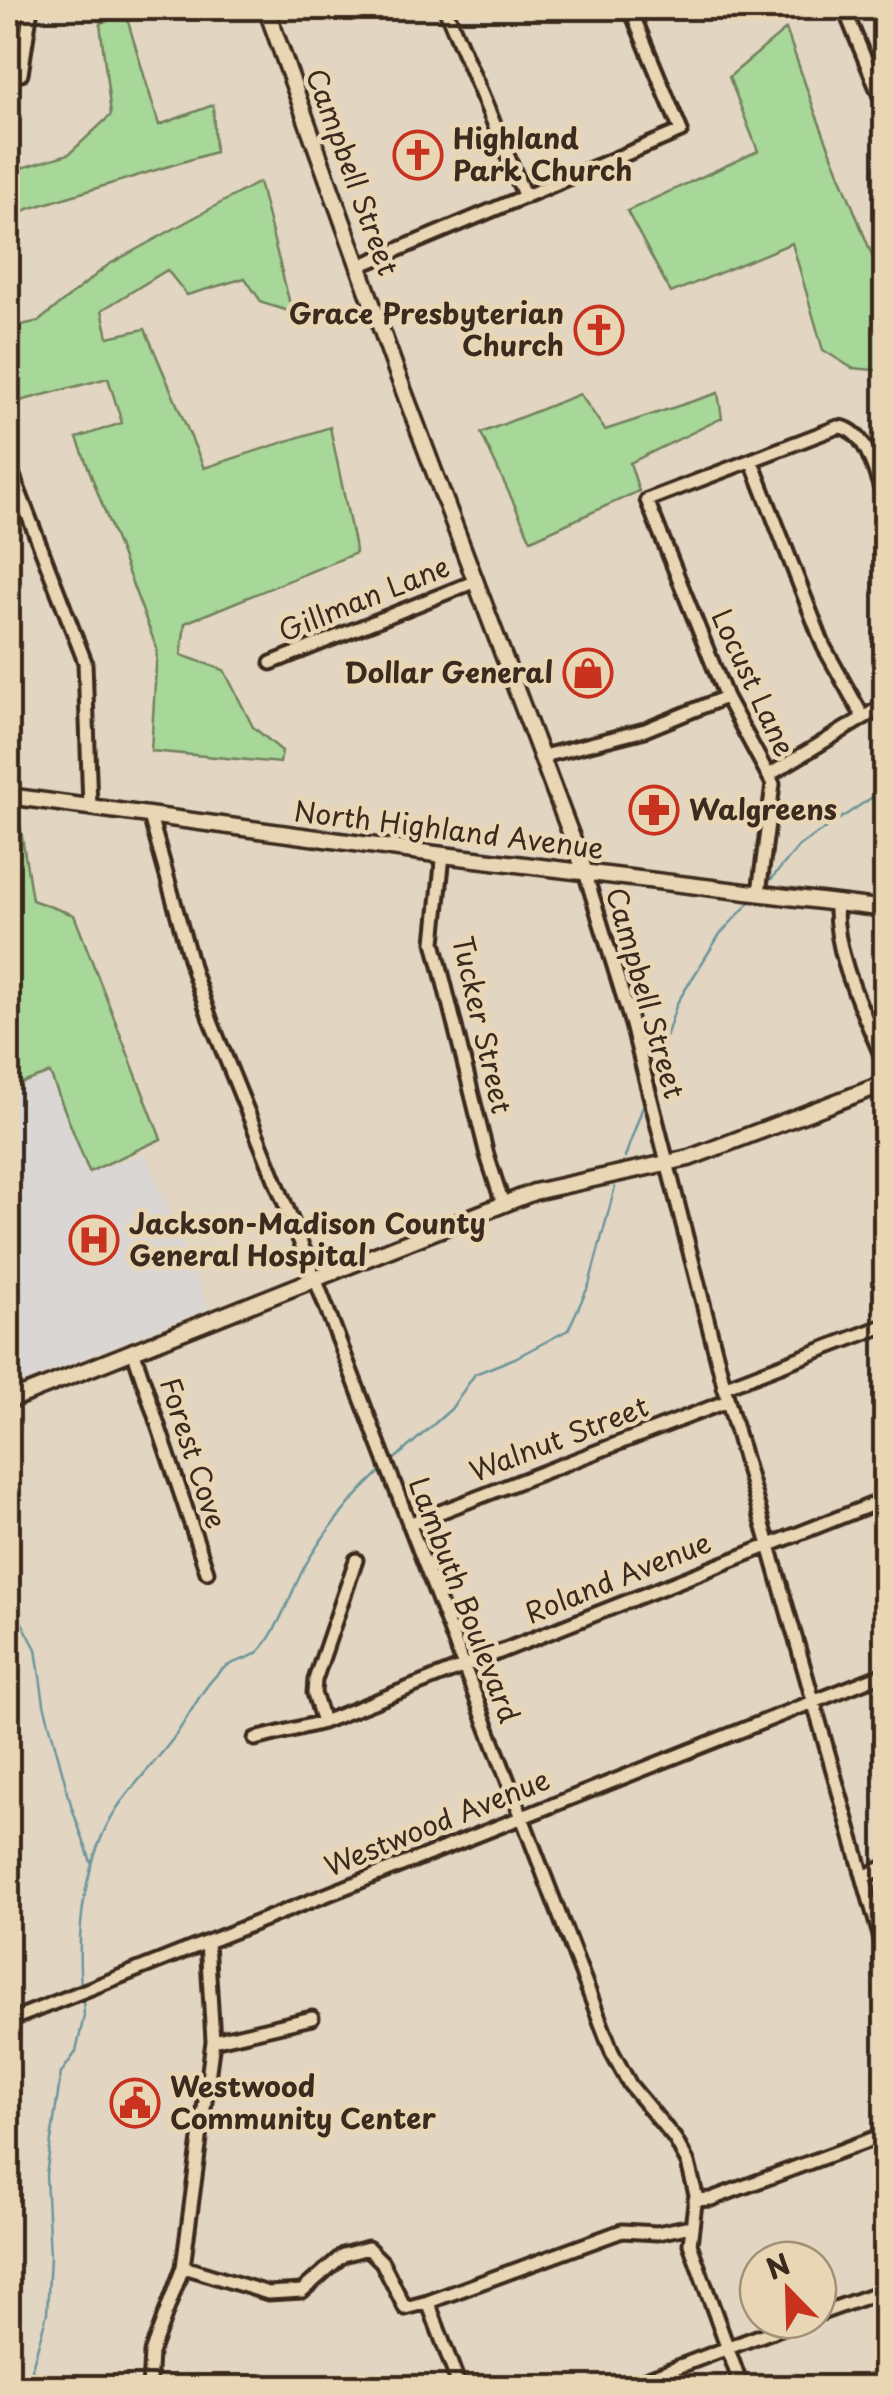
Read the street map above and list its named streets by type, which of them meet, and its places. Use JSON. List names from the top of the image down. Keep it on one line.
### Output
{"streets":{"main road":["Campbell Street","North Highland Avenue"],"street":["Gillman Lane","Locust Lane","Tucker Street","Walnut Street","Forest Cove","Roland Avenue","Lambuth Boulevard","Westwood Avenue"]},"crossings":[["Campbell Street","Gillman Lane"],["Campbell Street","North Highland Avenue"],["Campbell Street","Walnut Street"],["Campbell Street","Roland Avenue"],["Campbell Street","Westwood Avenue"],["Locust Lane","North Highland Avenue"],["North Highland Avenue","Tucker Street"],["North Highland Avenue","Lambuth Boulevard"],["Walnut Street","Lambuth Boulevard"],["Roland Avenue","Lambuth Boulevard"],["Lambuth Boulevard","Westwood Avenue"]],"places":{"church":["Highland Park Church","Grace Presbyterian Church"],"shop":["Dollar General"],"pharmacy":["Walgreens"],"hospital":["Jackson-Madison County General Hospital"],"public building":["Westwood Community Center"]},"north":"top left"}
